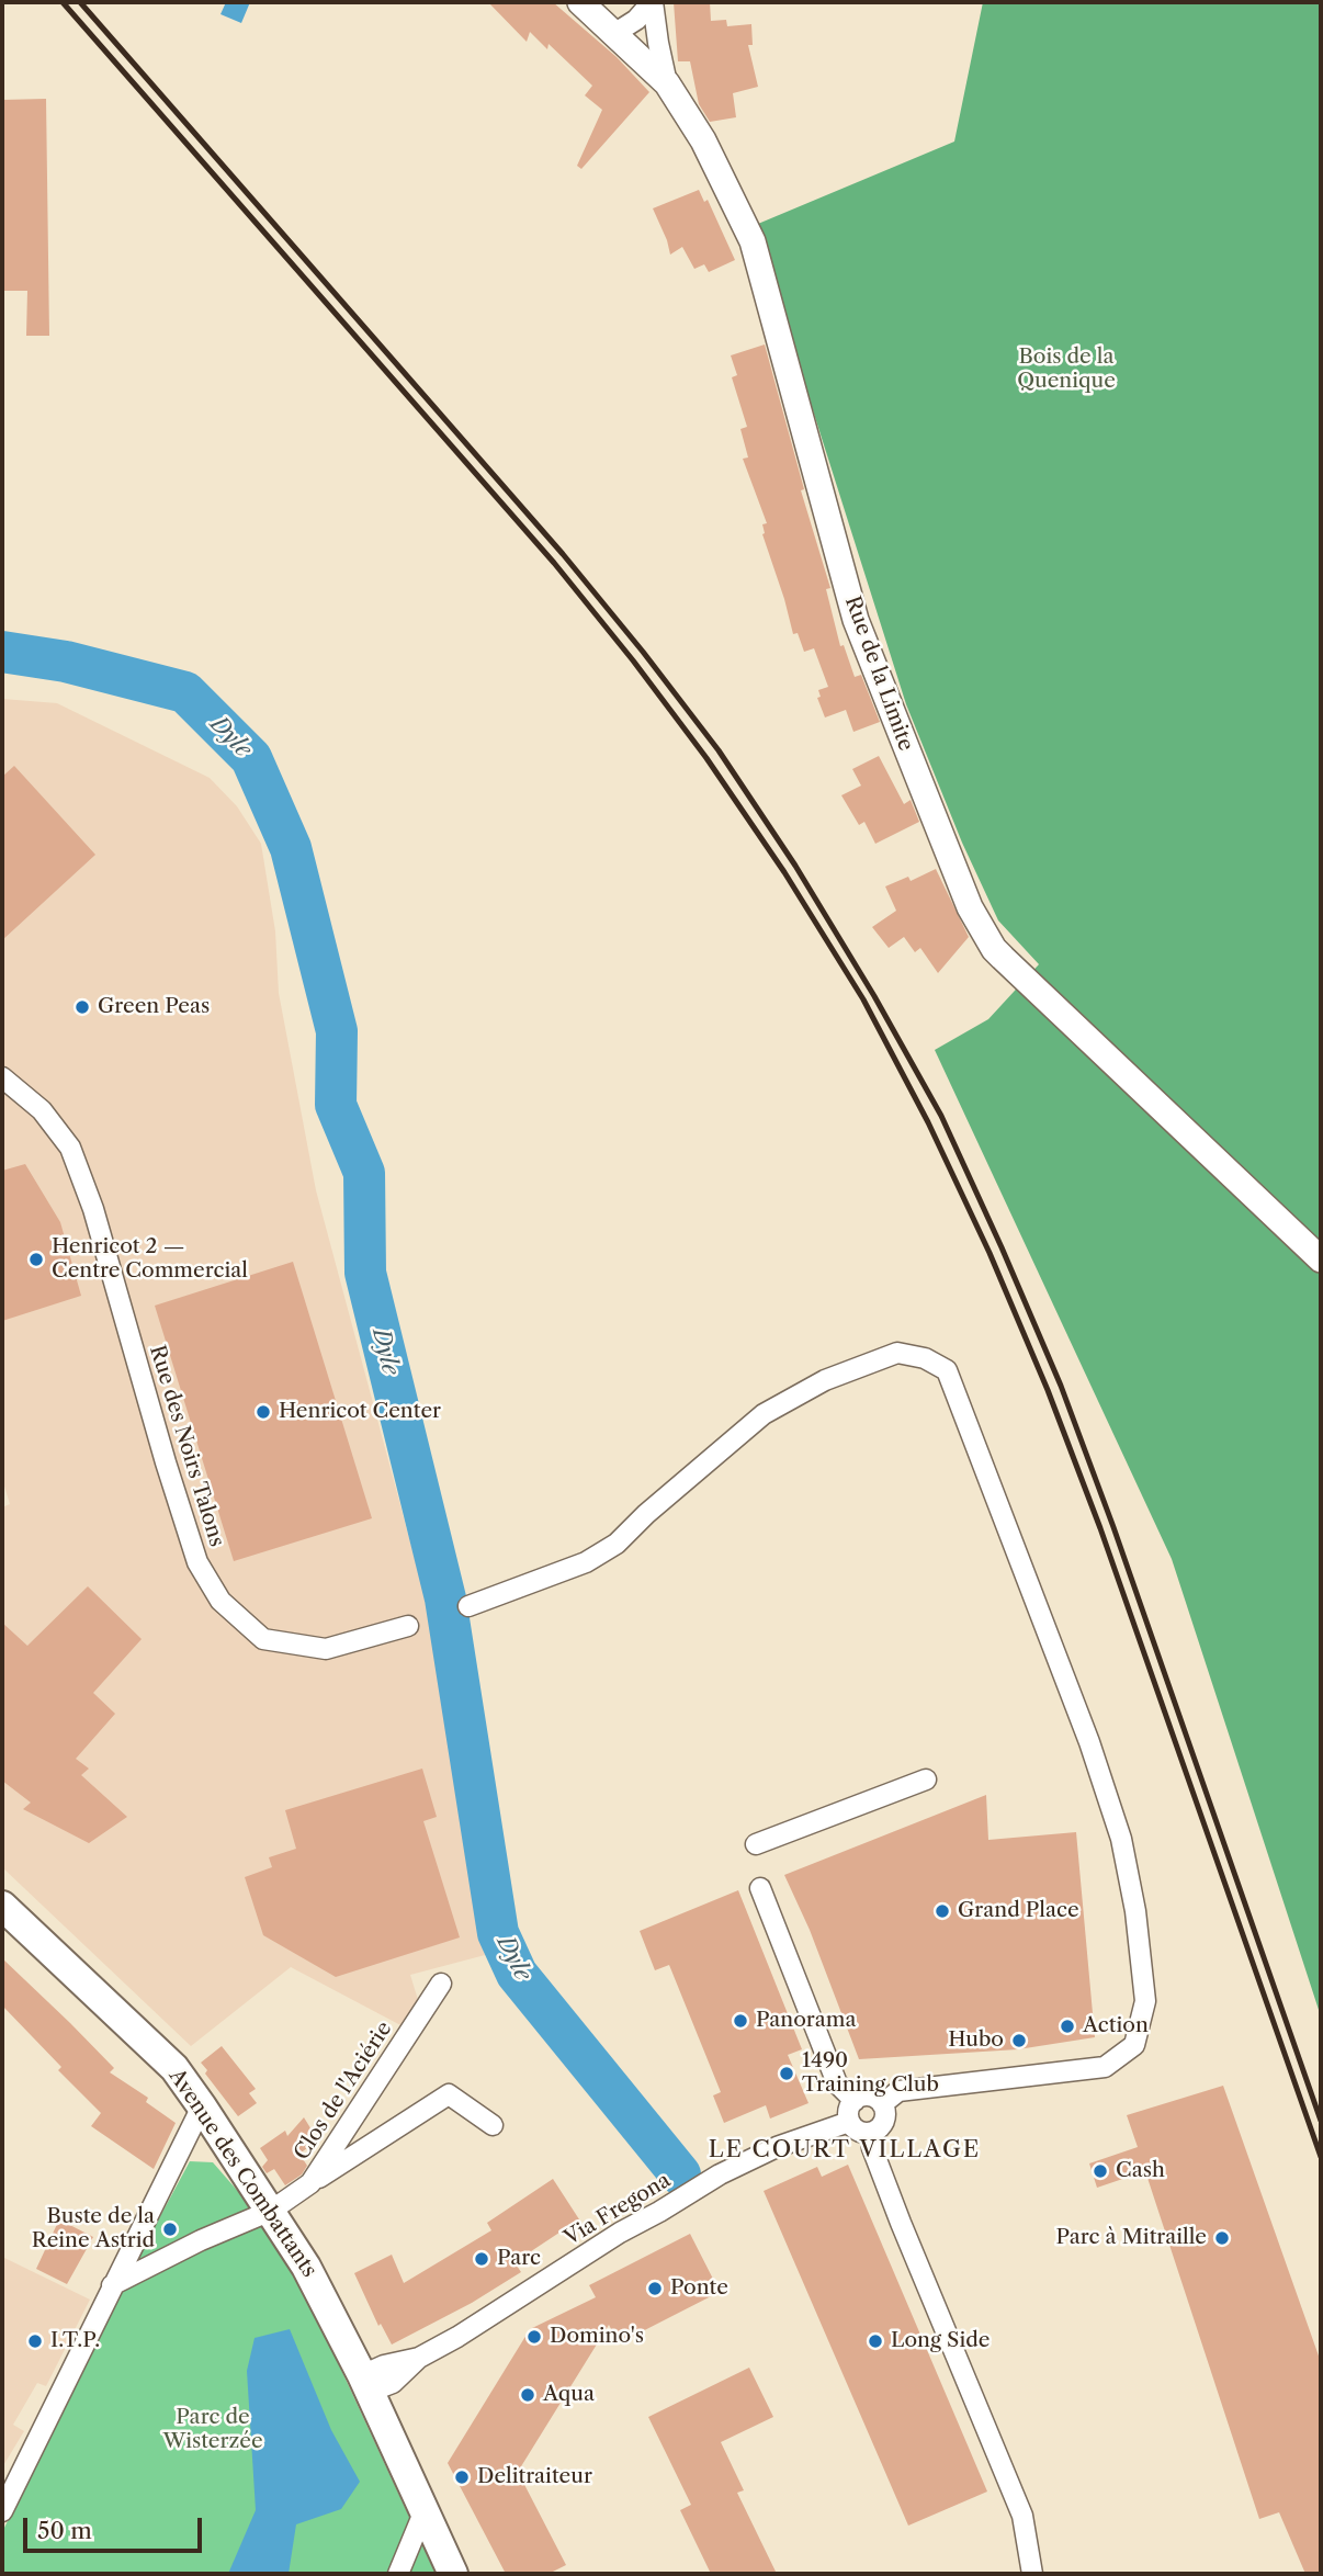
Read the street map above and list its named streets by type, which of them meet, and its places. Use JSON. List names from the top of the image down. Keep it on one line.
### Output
{"streets":{"main road":["Avenue des Combattants"],"street":["Rue de la Limite","Rue des Noirs Talons","Clos de l'Aciérie","Via Fregona"]},"crossings":[["Clos de l'Aciérie","Avenue des Combattants"],["Avenue des Combattants","Via Fregona"]],"districts":["LE COURT VILLAGE"],"water":["Dyle"],"parks":["Bois de la Quenique","Parc de Wisterzée"],"places":["Green Peas","Henricot 2 — Centre Commercial","Henricot Center","Grand Place","Panorama","Action","Hubo","1490 Training Club","Cash","Buste de la Reine Astrid","Parc à Mitraille","Parc","Ponte","Domino's","I.T.P.","Long Side","Aqua","Delitraiteur"],"scale_bar":"50 m"}
